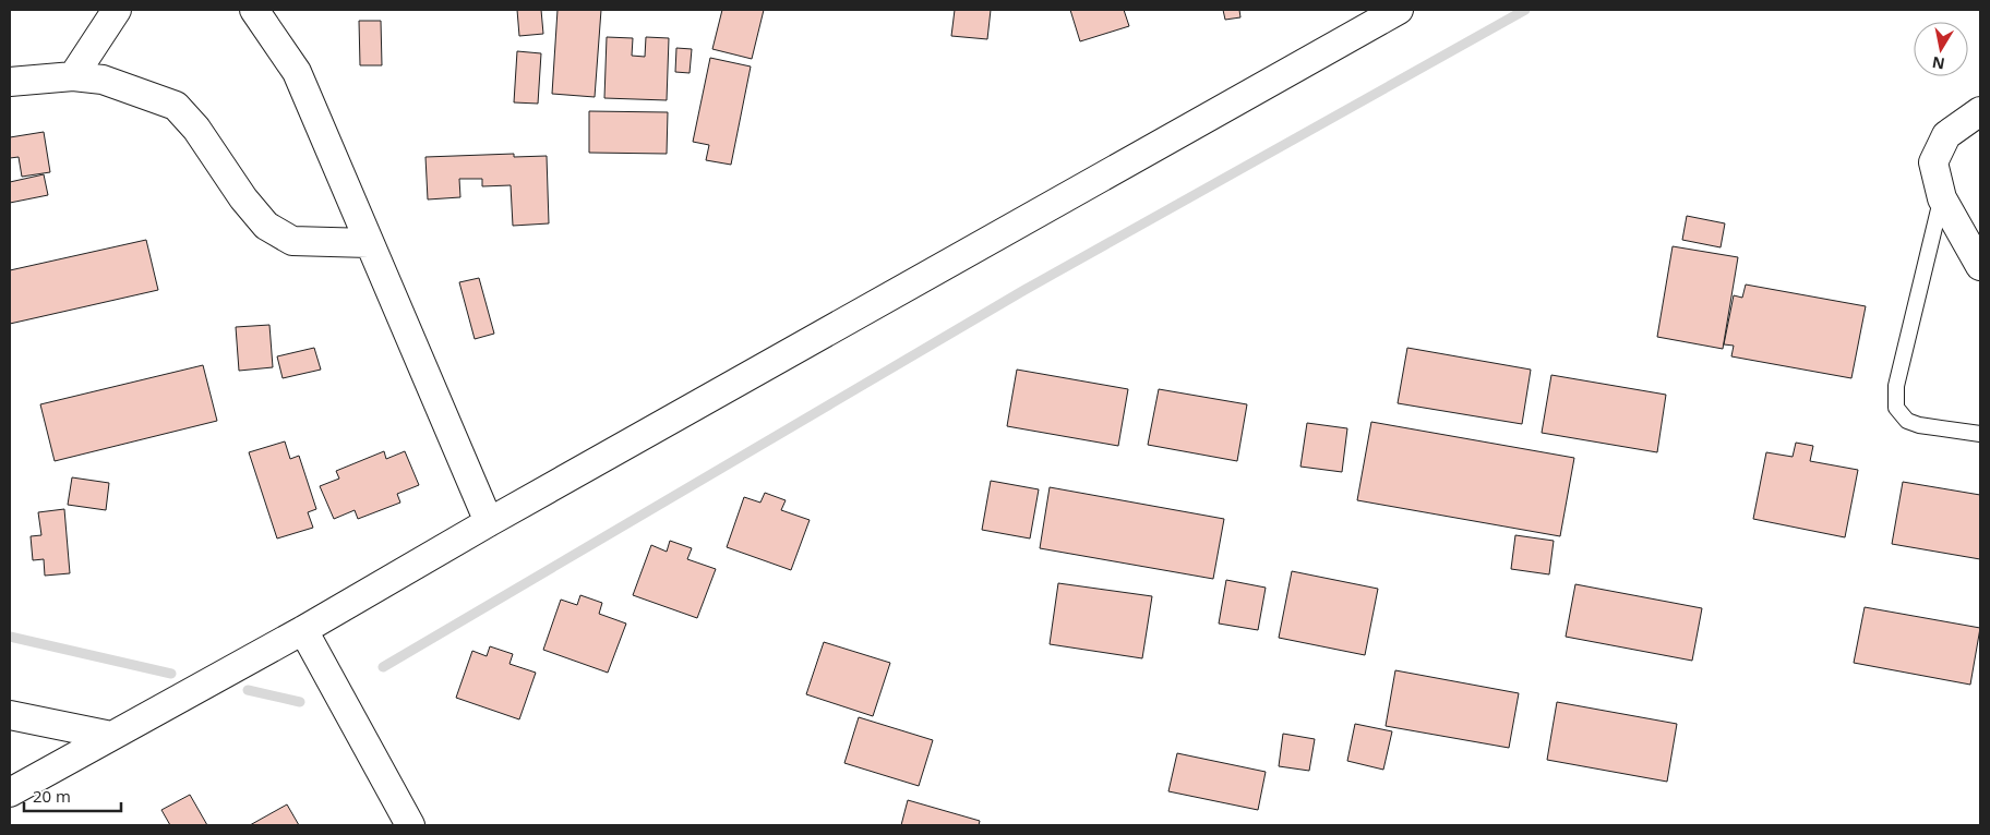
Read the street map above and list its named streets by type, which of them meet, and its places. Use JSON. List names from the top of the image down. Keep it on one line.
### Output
{"scale_bar":"20 m","north":"bottom"}
